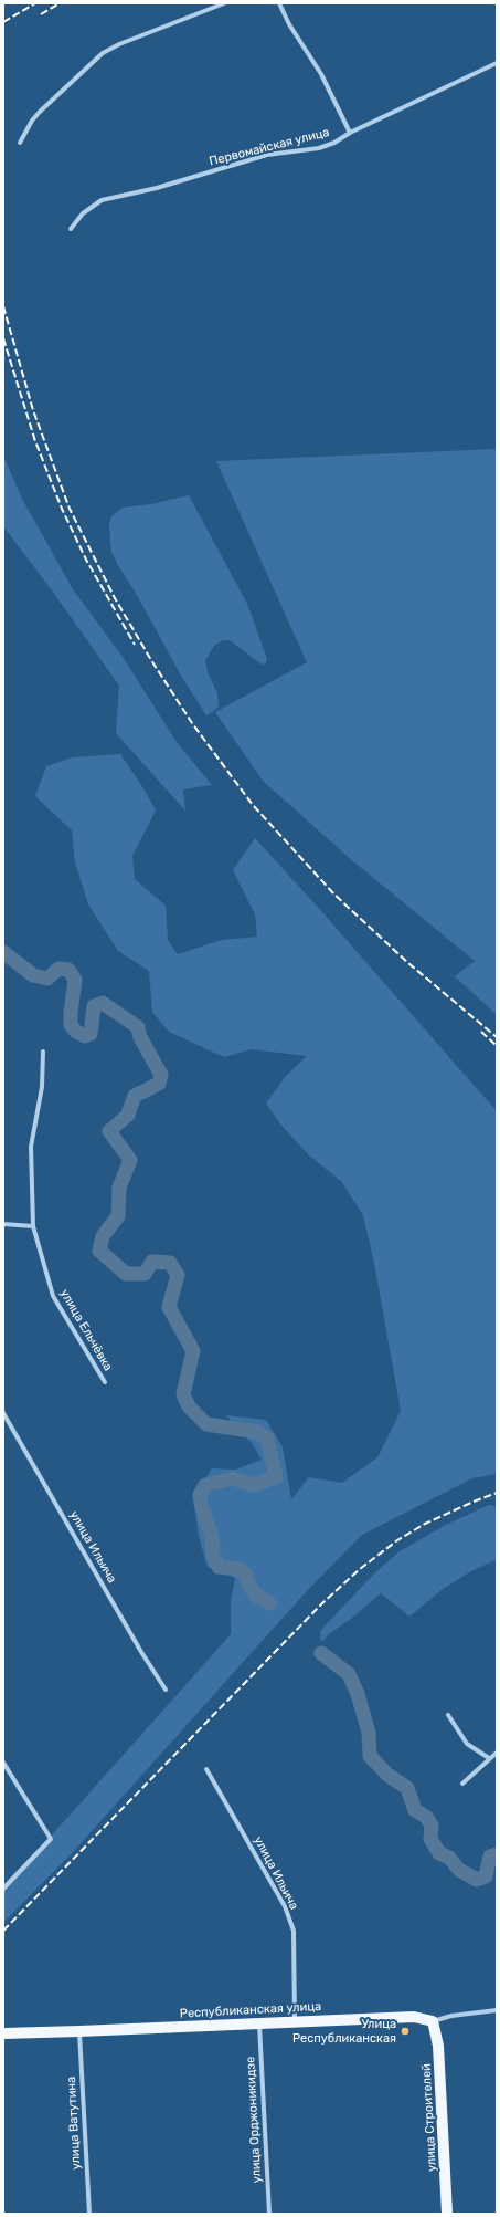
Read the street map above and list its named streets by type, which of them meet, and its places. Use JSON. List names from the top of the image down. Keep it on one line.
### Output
{"streets":{"main road":["Республиканская улица","улица Строителей"],"street":["Первомайская улица","улица Ельчёвка","улица Ильича","улица Орджоникидзе","улица Ватутина"]},"crossings":[["улица Ильича","Республиканская улица"],["Республиканская улица","улица Строителей"],["Республиканская улица","улица Орджоникидзе"],["Республиканская улица","улица Ватутина"]],"places":["Улица Республиканская"]}
